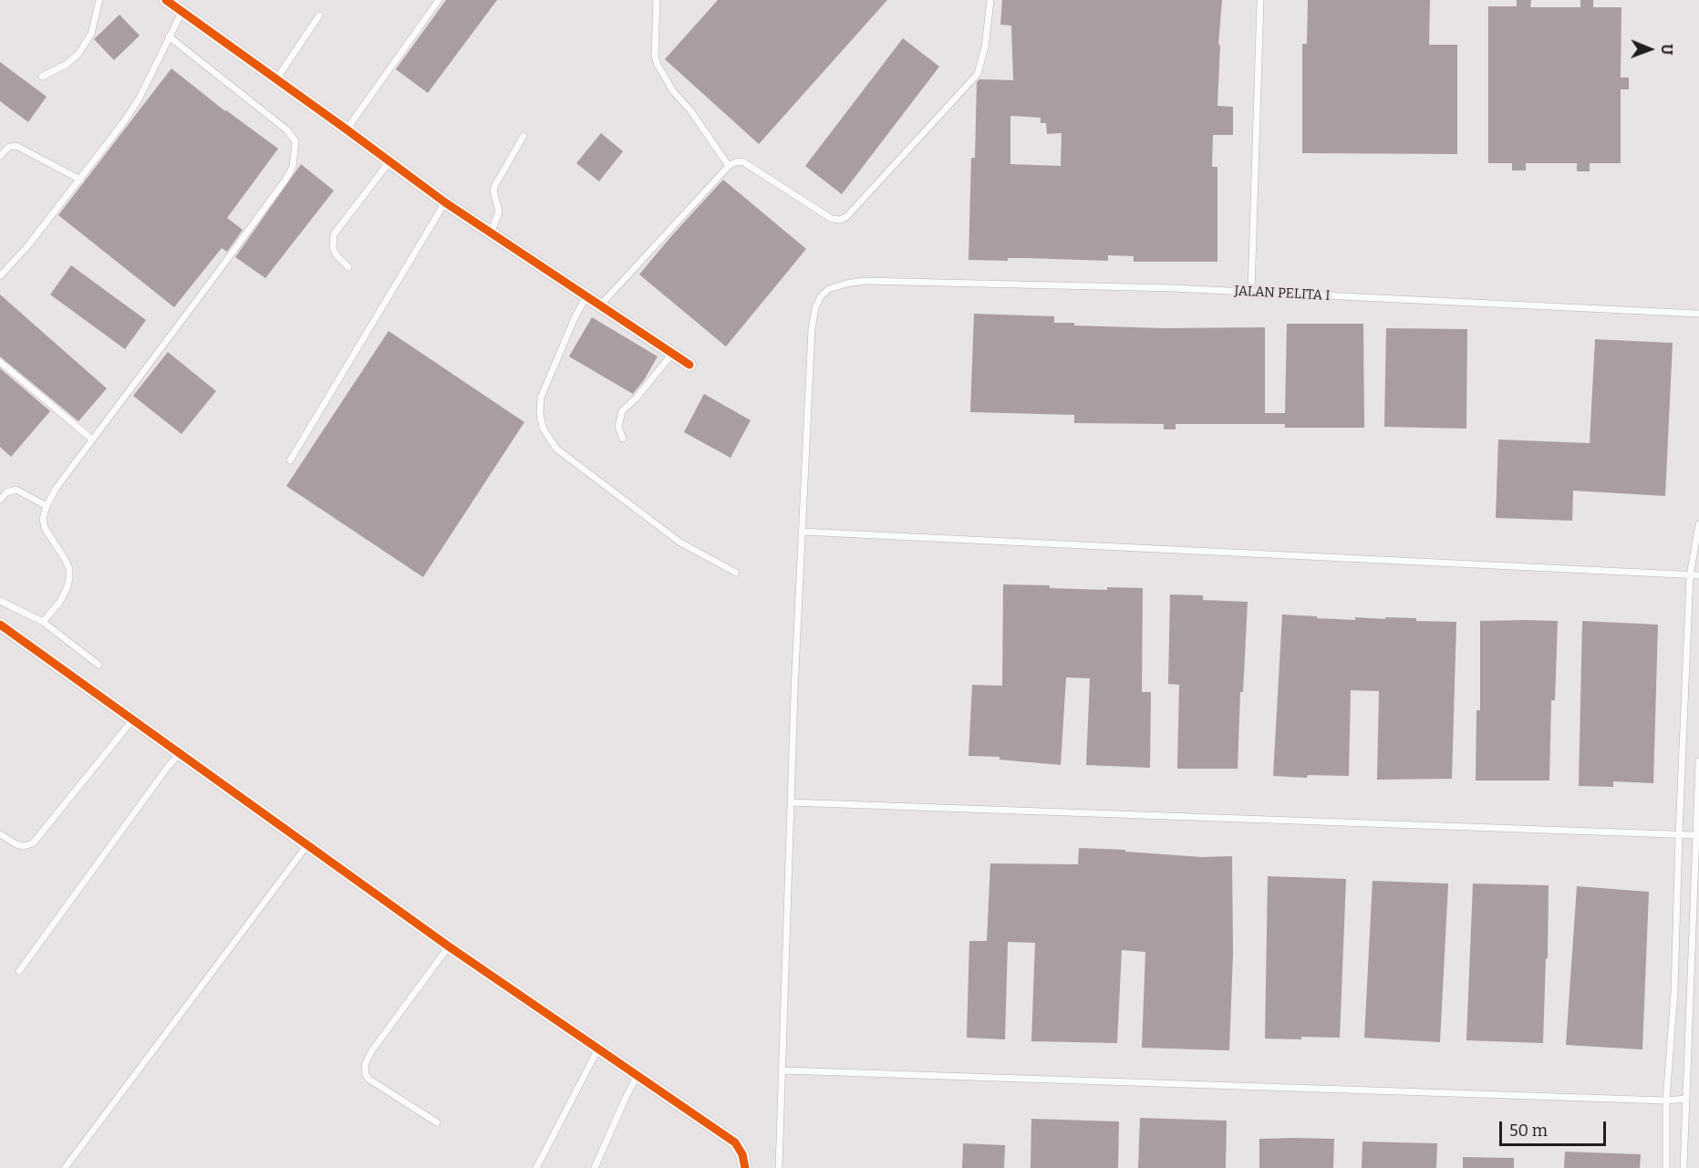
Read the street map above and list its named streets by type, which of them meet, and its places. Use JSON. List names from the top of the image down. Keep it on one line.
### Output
{"streets":{"lane":["JALAN PELITA I"]},"scale_bar":"50 m","north":"right"}
